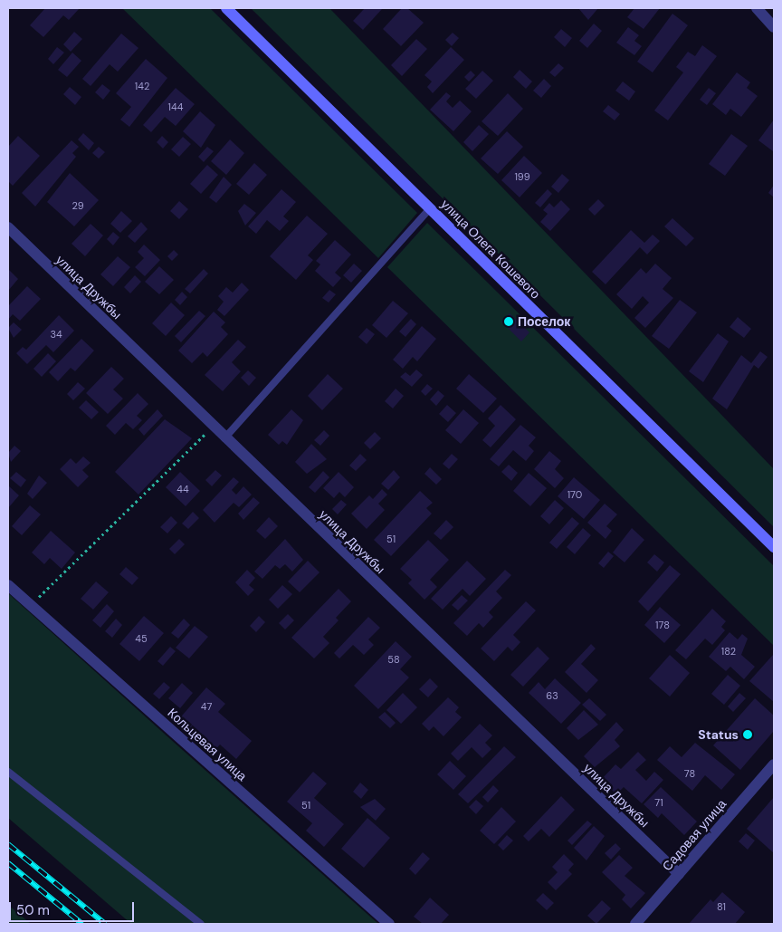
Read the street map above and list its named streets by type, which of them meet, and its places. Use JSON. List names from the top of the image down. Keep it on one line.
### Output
{"streets":{"street":["улица Олега Кошевого","улица Дружбы","Кольцевая улица","Садовая улица"]},"crossings":[["улица Дружбы","Садовая улица"]],"places":["Поселок","Status"],"house_numbers":["142","144","199","29","34","44","170","51","178","45","182","58","63","47","78","71","51","81"],"scale_bar":"50 m"}
